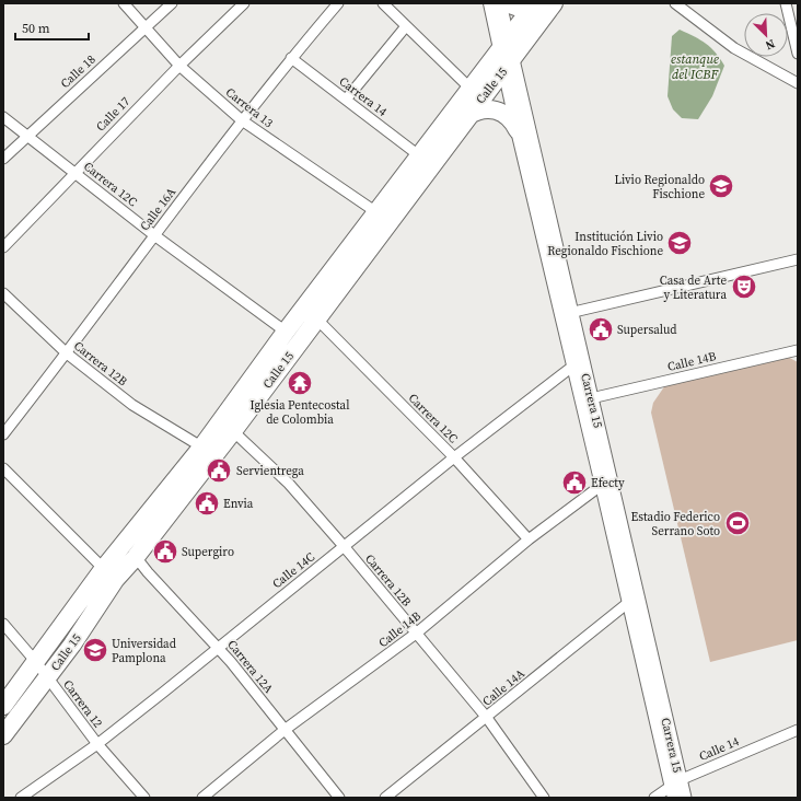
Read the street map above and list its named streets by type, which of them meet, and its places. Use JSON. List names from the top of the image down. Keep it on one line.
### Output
{"streets":{"highway":["Calle 15"],"main road":["Carrera 15"],"street":["Calle 18","Carrera 14","Carrera 13","Calle 17","Carrera 12C","Calle 16A","Calle 14B","Carrera 12B","Calle 14C","Carrera 12A","Calle 14A","Carrera 12","Calle 14"]},"crossings":[["Calle 18","Carrera 13"],["Calle 18","Carrera 12C"],["Calle 15","Carrera 14"],["Calle 15","Carrera 13"],["Calle 15","Carrera 12C"],["Calle 15","Carrera 12B"],["Calle 15","Carrera 15"],["Calle 15","Carrera 12A"],["Calle 15","Carrera 12"],["Carrera 14","Calle 16A"],["Carrera 13","Calle 17"],["Carrera 13","Calle 16A"],["Calle 17","Carrera 12C"],["Carrera 12C","Calle 16A"],["Carrera 12C","Calle 14B"],["Carrera 12C","Calle 14C"],["Calle 16A","Carrera 12B"],["Calle 14B","Carrera 12B"],["Calle 14B","Carrera 15"],["Calle 14B","Carrera 12A"],["Carrera 12B","Calle 14C"],["Carrera 12B","Calle 14A"],["Carrera 15","Calle 14C"],["Carrera 15","Calle 14A"],["Carrera 15","Calle 14"],["Calle 14C","Carrera 12A"],["Calle 14C","Carrera 12"]],"water":["estanque del ICBF"],"places":{"school or university":["Livio Regionaldo Fischione","Institución Livio Regionaldo Fischione","Universidad Pamplona"],"theatre":["Casa de Arte y Literatura"],"public building":["Supersalud","Servientrega","Efecty","Envia","Supergiro"],"temple":["Iglesia Pentecostal de Colombia"],"sports":["Estadio Federico Serrano Soto"]},"scale_bar":"50 m","north":"bottom right"}
